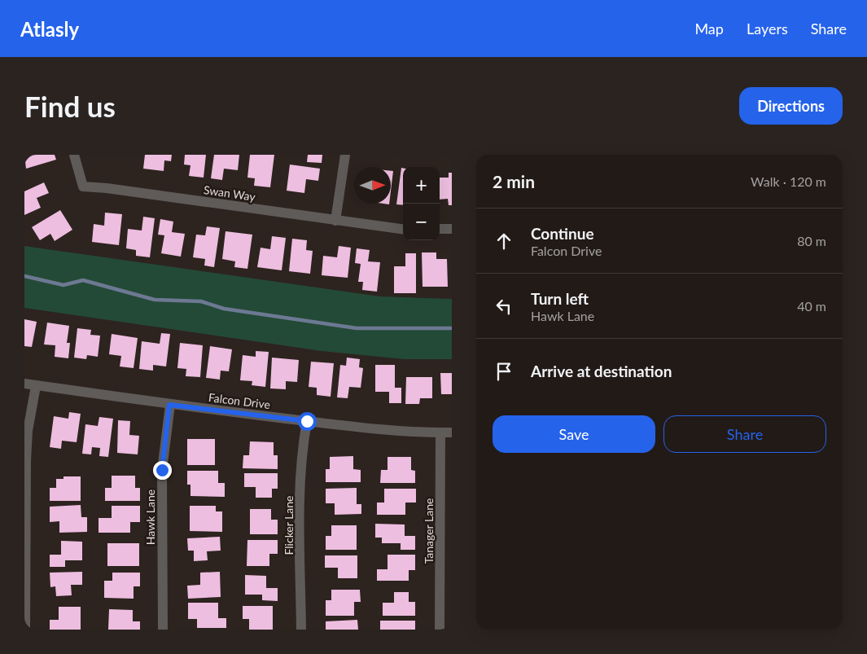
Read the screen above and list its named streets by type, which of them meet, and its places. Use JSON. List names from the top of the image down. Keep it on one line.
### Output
{"streets":{"street":["Swan Way","Falcon Drive","Hawk Lane","Flicker Lane","Tanager Lane"]},"crossings":[["Falcon Drive","Hawk Lane"],["Falcon Drive","Flicker Lane"],["Falcon Drive","Tanager Lane"]],"north":"right","page":{"header":"Atlasly","nav":["Map","Layers","Share"],"buttons":["Directions",["Save","Share"]],"title":"Find us","heading":["2 min","Walk · 120 m"],"map_buttons":["+","−"],"list":[["Continue","Falcon Drive","80 m"],["Turn left","Hawk Lane","40 m"],"Arrive at destination"]}}
